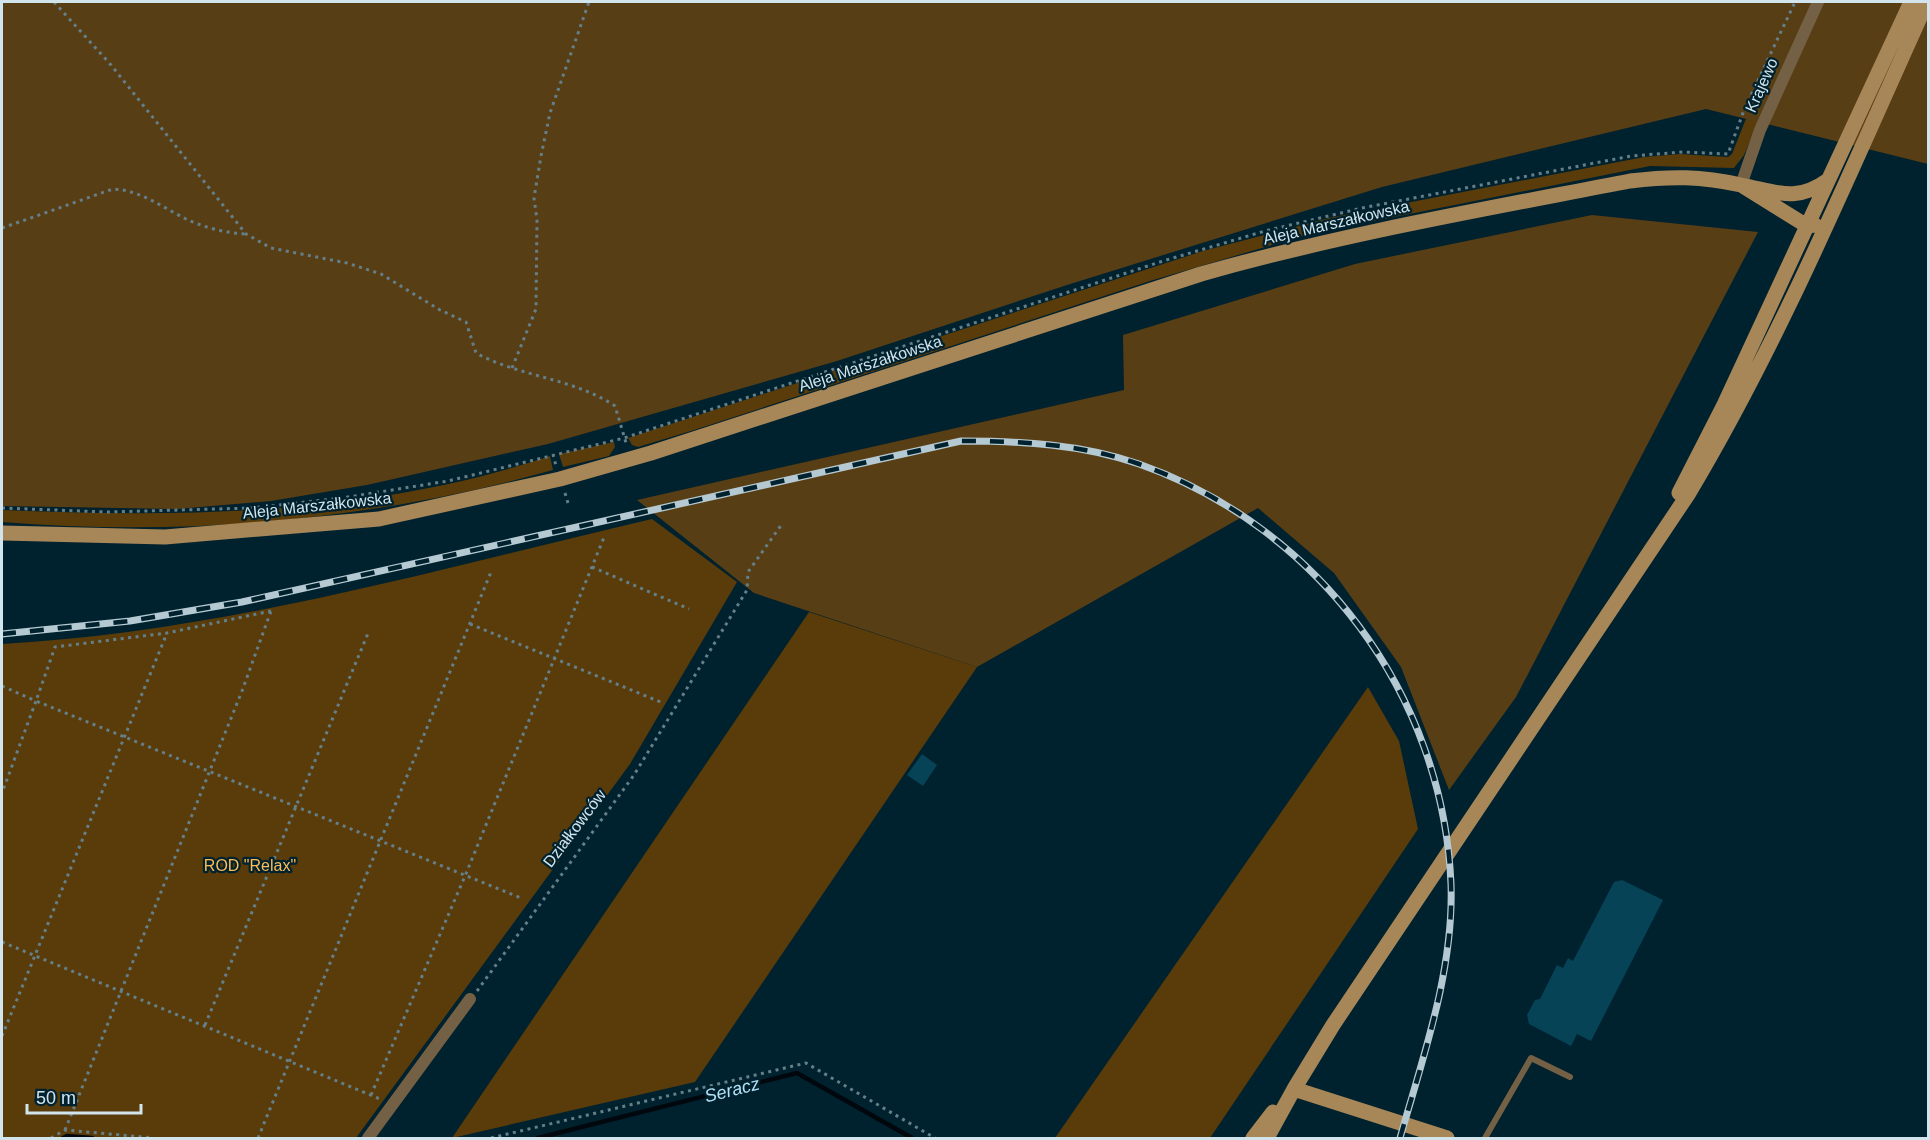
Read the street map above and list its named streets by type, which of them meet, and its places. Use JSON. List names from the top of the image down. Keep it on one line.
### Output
{"streets":{"main road":["Aleja Marszałkowska"],"street":["Krajewo"],"path":["Działkowców"]},"crossings":[["Krajewo","Aleja Marszałkowska"]],"water":["Seracz"],"parks":["ROD \"Relax\""],"scale_bar":"50 m"}
